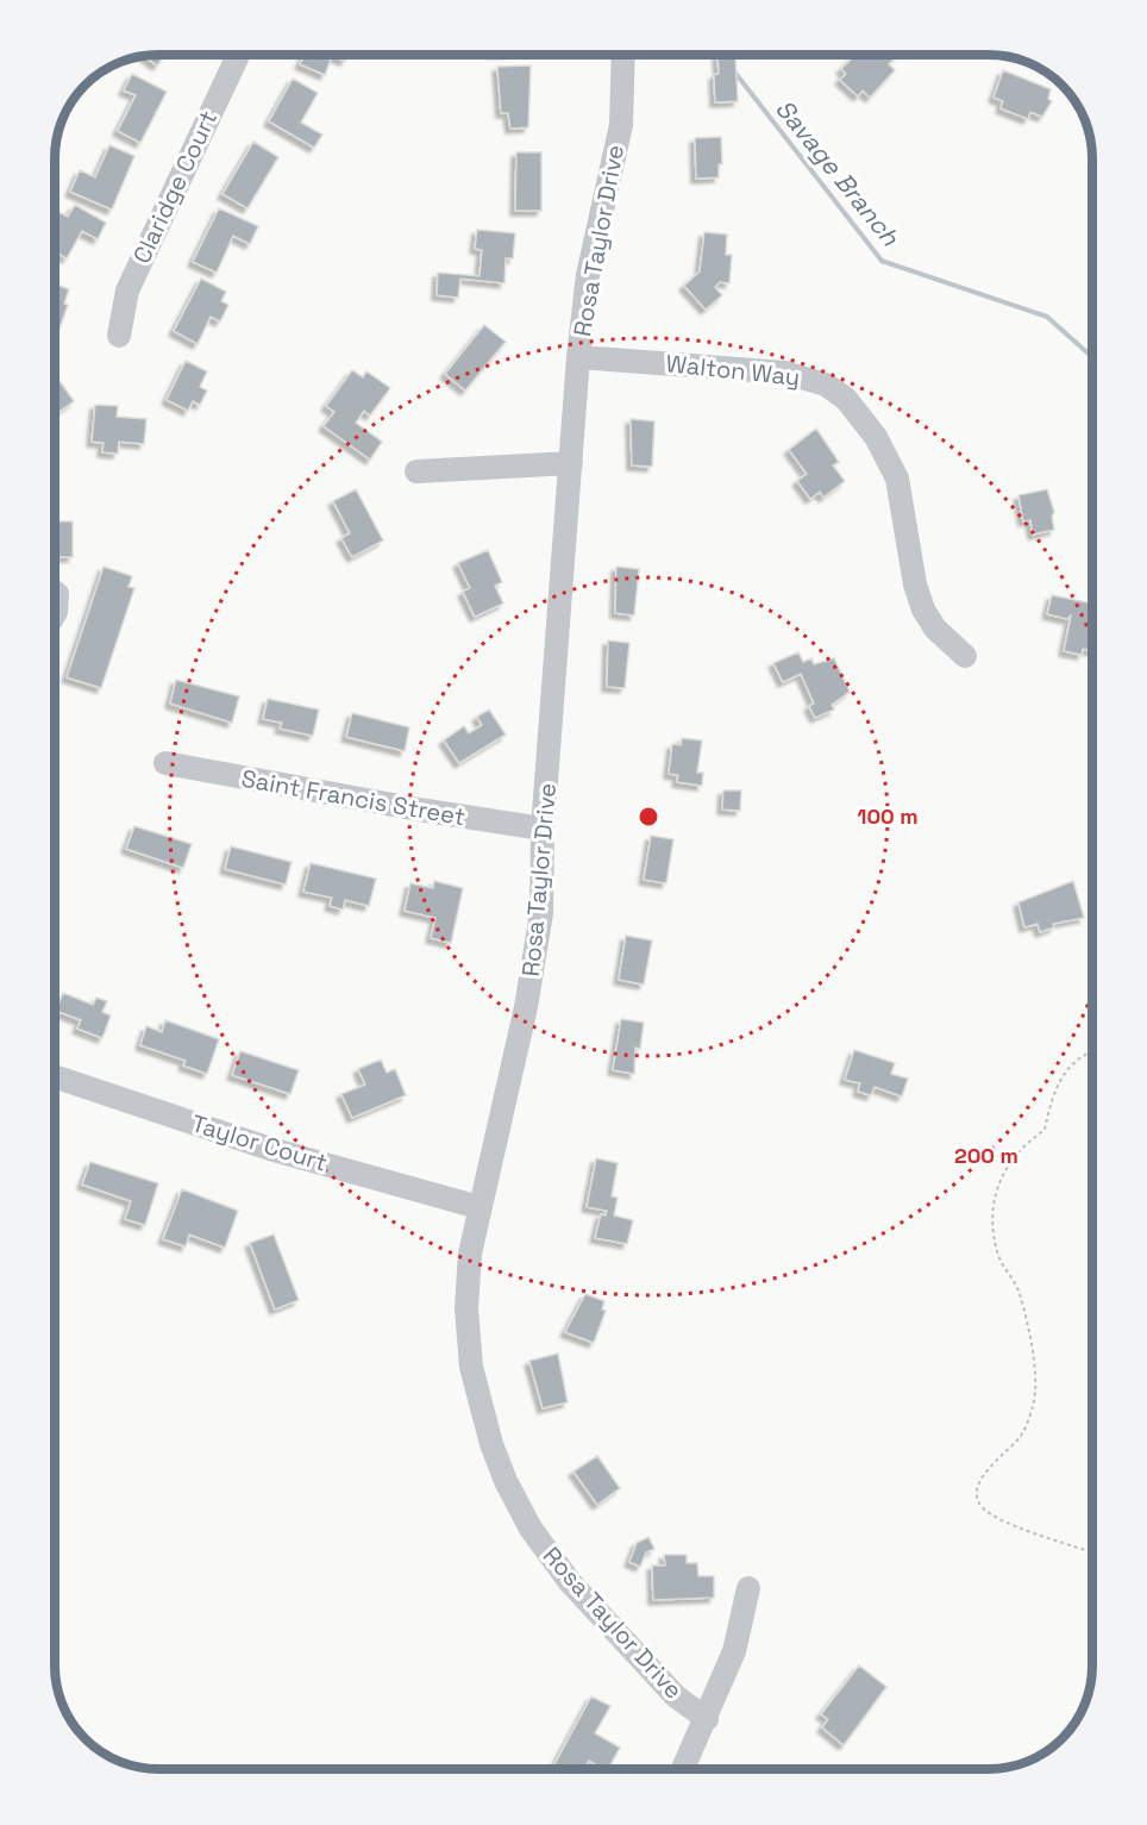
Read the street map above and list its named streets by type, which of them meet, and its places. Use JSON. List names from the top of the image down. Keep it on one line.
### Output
{"streets":{"street":["Claridge Court","Rosa Taylor Drive","Walton Way","Saint Francis Street","Taylor Court"]},"crossings":[["Rosa Taylor Drive","Walton Way"],["Rosa Taylor Drive","Saint Francis Street"],["Rosa Taylor Drive","Taylor Court"]],"water":["Savage Branch"],"rings":["100 m","200 m"]}
